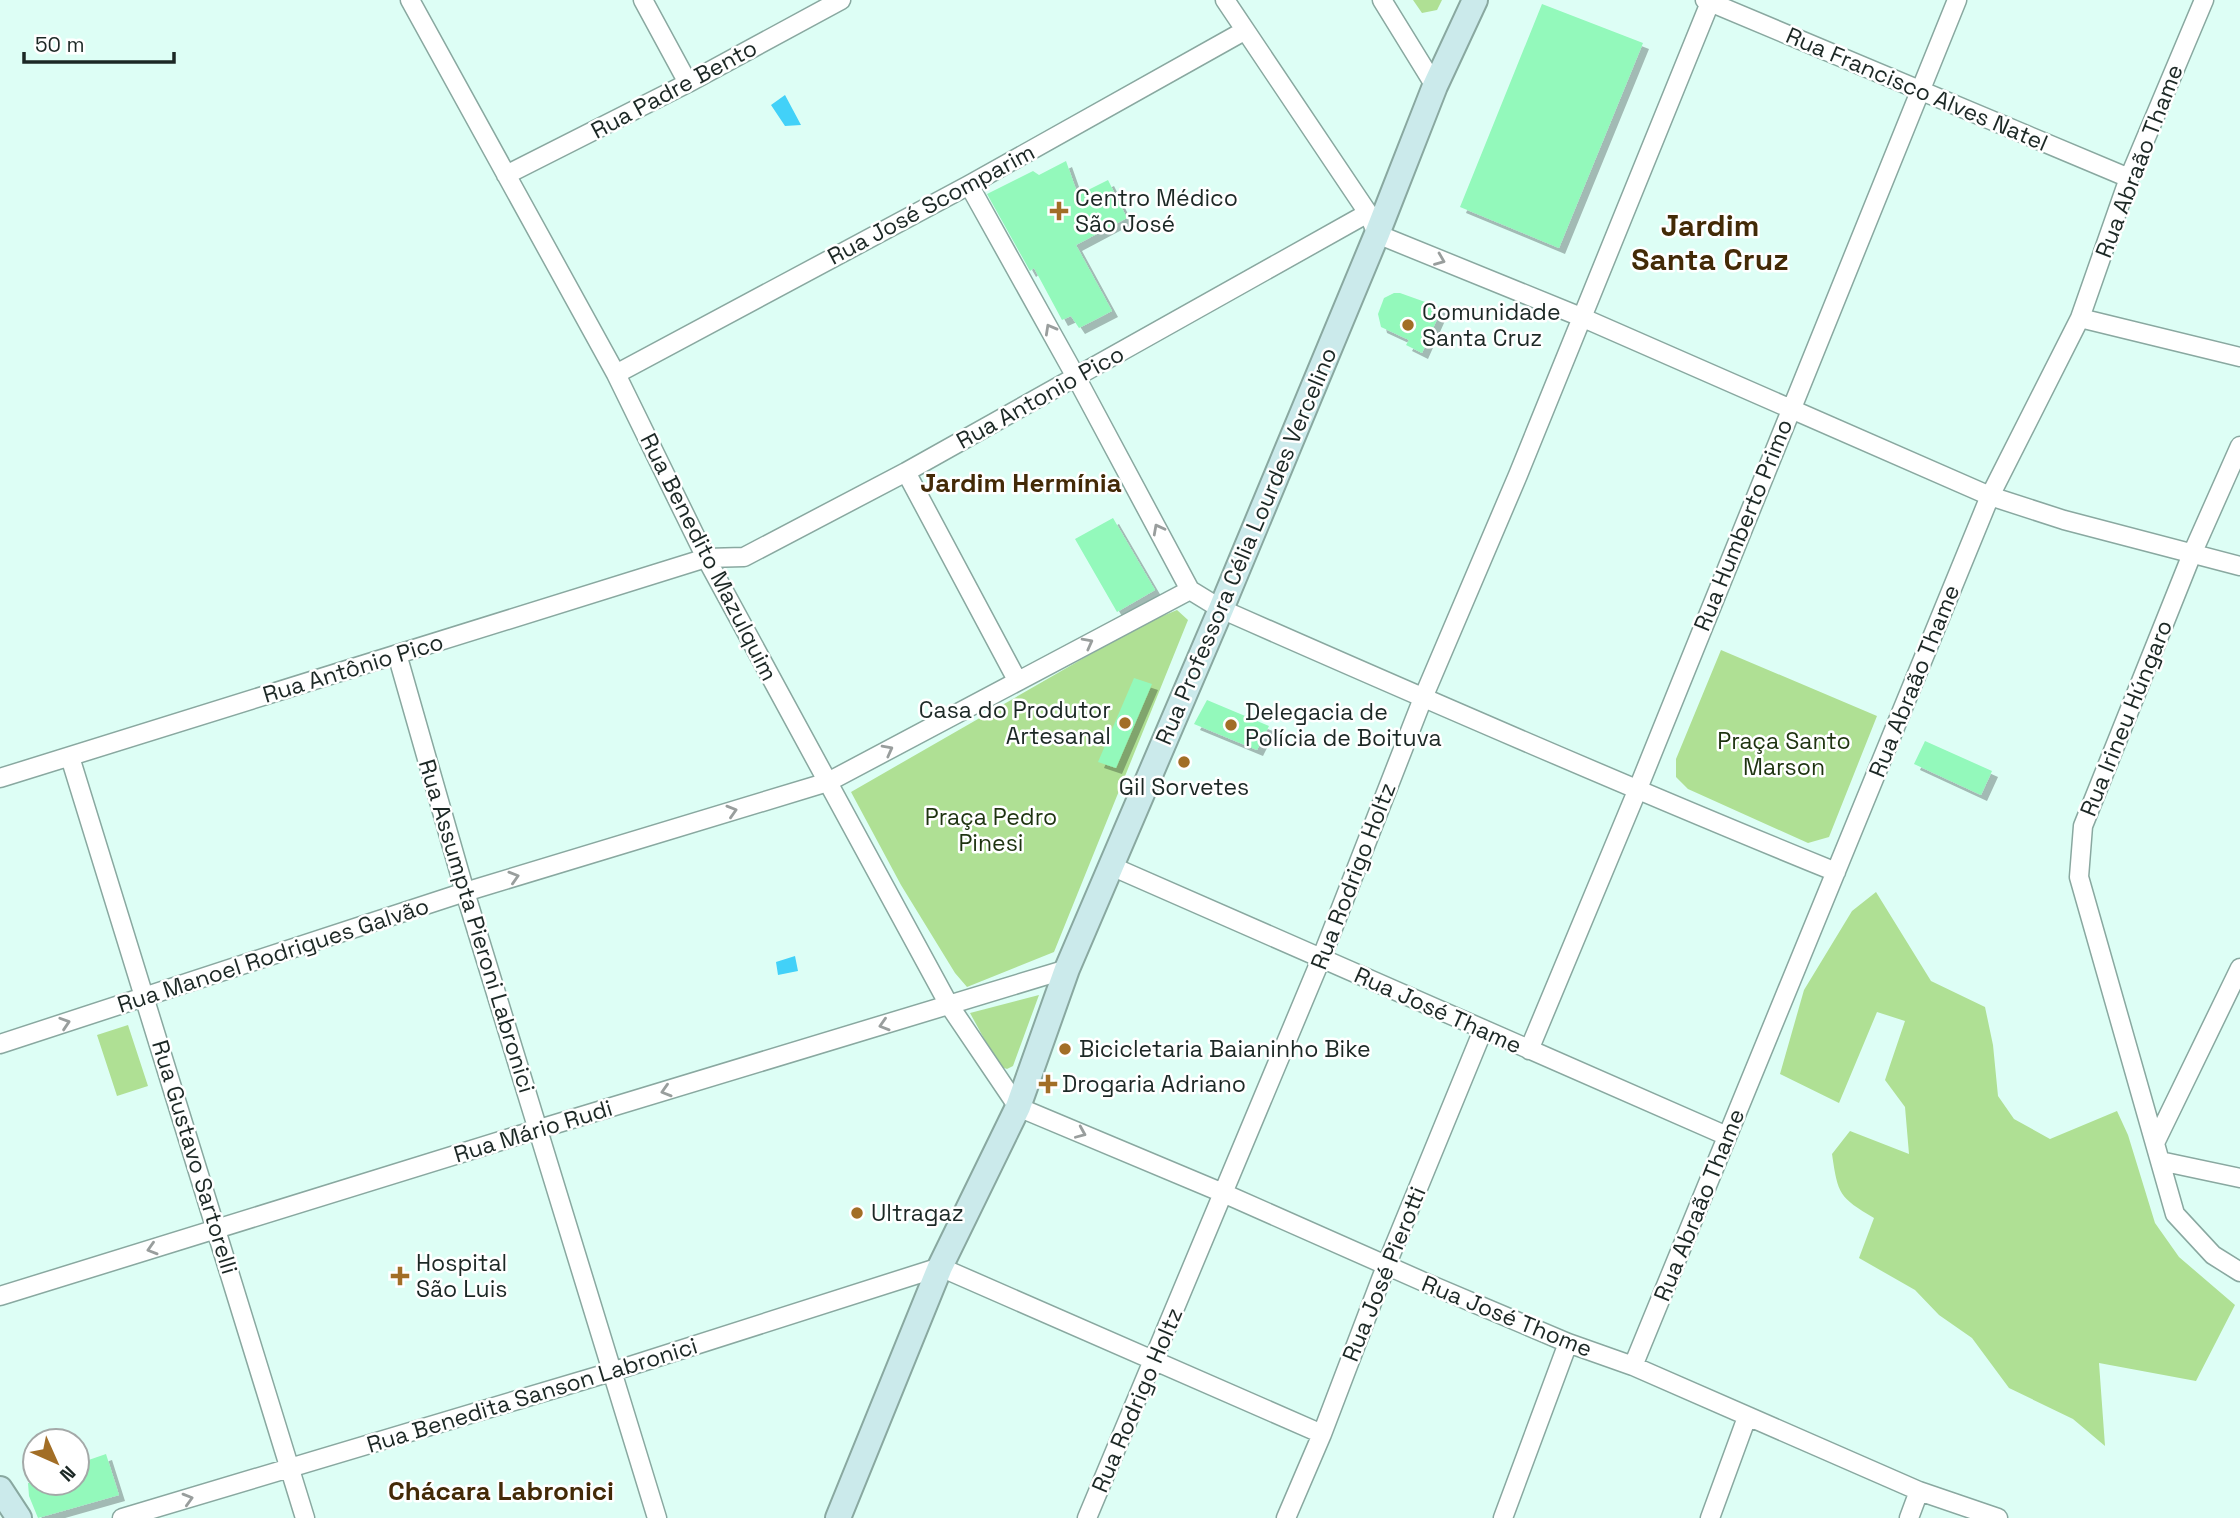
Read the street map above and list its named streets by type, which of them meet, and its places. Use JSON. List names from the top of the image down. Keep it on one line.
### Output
{"streets":{"main road":["Rua Professora Célia Lourdes Vercelino"],"street":["Rua Padre Bento","Rua Francisco Alves Natel","Rua Abraão Thame","Rua José Scomparim","Rua Antonio Pico","Rua Humberto Primo","Rua Benedito Mazulquim","Rua Antônio Pico","Rua Irineu Húngaro","Rua Rodrigo Holtz","Rua Assumpta Pieroni Labronici","Rua Manoel Rodrigues Galvão","Rua José Thame","Rua Mário Rudi","Rua Gustavo Sartorelli","Rua José Pierotti","Rua José Thome","Rua Benedita Sanson Labronici"]},"crossings":[["Rua Padre Bento","Rua Benedito Mazulquim"],["Rua Francisco Alves Natel","Rua Abraão Thame"],["Rua Francisco Alves Natel","Rua Humberto Primo"],["Rua Francisco Alves Natel","Rua Rodrigo Holtz"],["Rua Abraão Thame","Rua José Thame"],["Rua Abraão Thame","Rua José Thome"],["Rua José Scomparim","Rua Benedito Mazulquim"],["Rua Antonio Pico","Rua Professora Célia Lourdes Vercelino"],["Rua Antonio Pico","Rua Benedito Mazulquim"],["Rua Antonio Pico","Rua Antônio Pico"],["Rua Humberto Primo","Rua José Thame"],["Rua Professora Célia Lourdes Vercelino","Rua Benedito Mazulquim"],["Rua Professora Célia Lourdes Vercelino","Rua José Thame"],["Rua Professora Célia Lourdes Vercelino","Rua Mário Rudi"],["Rua Professora Célia Lourdes Vercelino","Rua José Thome"],["Rua Professora Célia Lourdes Vercelino","Rua Benedita Sanson Labronici"],["Rua Benedito Mazulquim","Rua Antônio Pico"],["Rua Benedito Mazulquim","Rua Manoel Rodrigues Galvão"],["Rua Benedito Mazulquim","Rua Mário Rudi"],["Rua Benedito Mazulquim","Rua José Thome"],["Rua Antônio Pico","Rua Assumpta Pieroni Labronici"],["Rua Antônio Pico","Rua Gustavo Sartorelli"],["Rua Rodrigo Holtz","Rua José Thame"],["Rua Rodrigo Holtz","Rua José Thome"],["Rua Assumpta Pieroni Labronici","Rua Manoel Rodrigues Galvão"],["Rua Assumpta Pieroni Labronici","Rua Mário Rudi"],["Rua Assumpta Pieroni Labronici","Rua Benedita Sanson Labronici"],["Rua Manoel Rodrigues Galvão","Rua Gustavo Sartorelli"],["Rua José Thame","Rua José Pierotti"],["Rua Mário Rudi","Rua Gustavo Sartorelli"],["Rua Gustavo Sartorelli","Rua Benedita Sanson Labronici"],["Rua José Pierotti","Rua José Thome"]],"one_way":["Rua Manoel Rodrigues Galvão","Rua Mário Rudi"],"districts":["Jardim Santa Cruz","Jardim Hermínia","Chácara Labronici"],"parks":["Praça Santo Marson","Praça Pedro Pinesi"],"places":{"health":["Centro Médico São José","Drogaria Adriano","Hospital São Luis"],"other":["Comunidade Santa Cruz","Casa do Produtor Artesanal","Delegacia de Polícia de Boituva","Gil Sorvetes","Bicicletaria Baianinho Bike","Ultragaz"]},"scale_bar":"50 m","north":"bottom right"}
